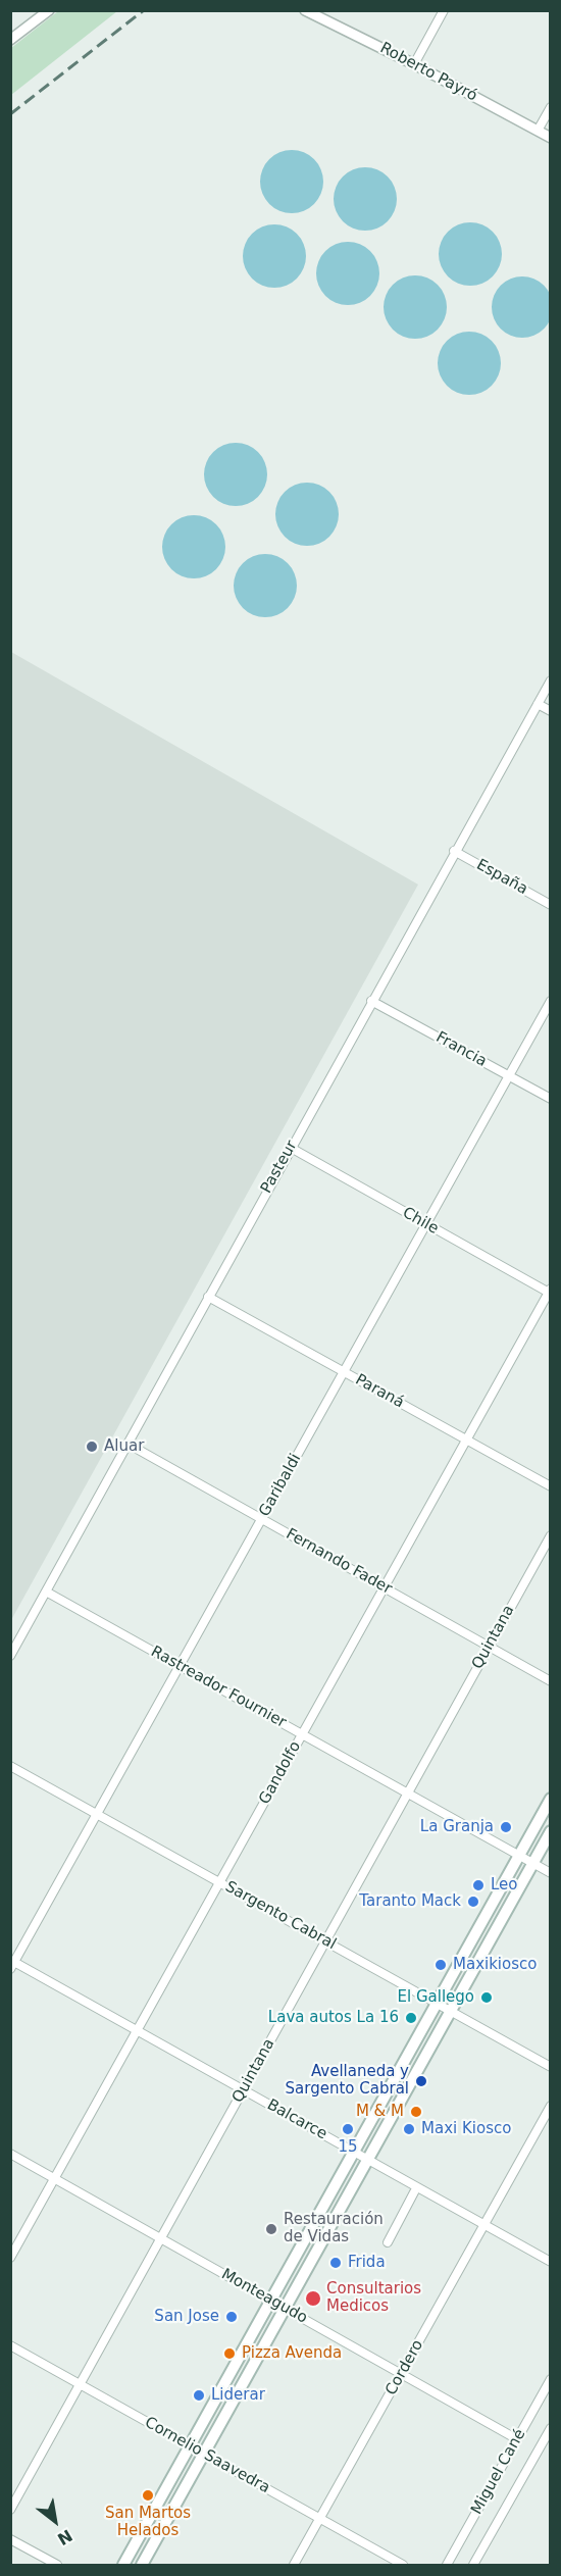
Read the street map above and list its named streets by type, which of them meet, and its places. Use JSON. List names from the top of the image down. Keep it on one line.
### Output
{"streets":{"street":["Roberto Payró","España","Francia","Pasteur","Chile","Paraná","Garibaldi","Fernando Fader","Quintana","Rastreador Fournier","Gandolfo","Sargento Cabral","Balcarce","Monteagudo","Cordero","Cornelio Saavedra","Miguel Cané"]},"crossings":[["España","Pasteur"],["Francia","Pasteur"],["Francia","Garibaldi"],["Pasteur","Chile"],["Pasteur","Paraná"],["Pasteur","Fernando Fader"],["Pasteur","Rastreador Fournier"],["Chile","Garibaldi"],["Chile","Gandolfo"],["Paraná","Garibaldi"],["Paraná","Gandolfo"],["Garibaldi","Fernando Fader"],["Garibaldi","Rastreador Fournier"],["Garibaldi","Sargento Cabral"],["Garibaldi","Balcarce"],["Fernando Fader","Quintana"],["Fernando Fader","Gandolfo"],["Quintana","Rastreador Fournier"],["Quintana","Sargento Cabral"],["Quintana","Balcarce"],["Quintana","Monteagudo"],["Quintana","Cornelio Saavedra"],["Rastreador Fournier","Gandolfo"],["Gandolfo","Sargento Cabral"],["Gandolfo","Balcarce"],["Gandolfo","Monteagudo"],["Balcarce","Cordero"],["Monteagudo","Cordero"],["Monteagudo","Miguel Cané"],["Cordero","Cornelio Saavedra"]],"places":["Aluar","La Granja","Leo","Taranto Mack","Maxikiosco","El Gallego","Lava autos La 16","Avellaneda y Sargento Cabral","M & M","15","Maxi Kiosco","Restauración de Vidas","Frida","Consultarios Medicos","San Jose","Pizza Avenda","Liderar","San Martos Helados"],"north":"bottom right"}
